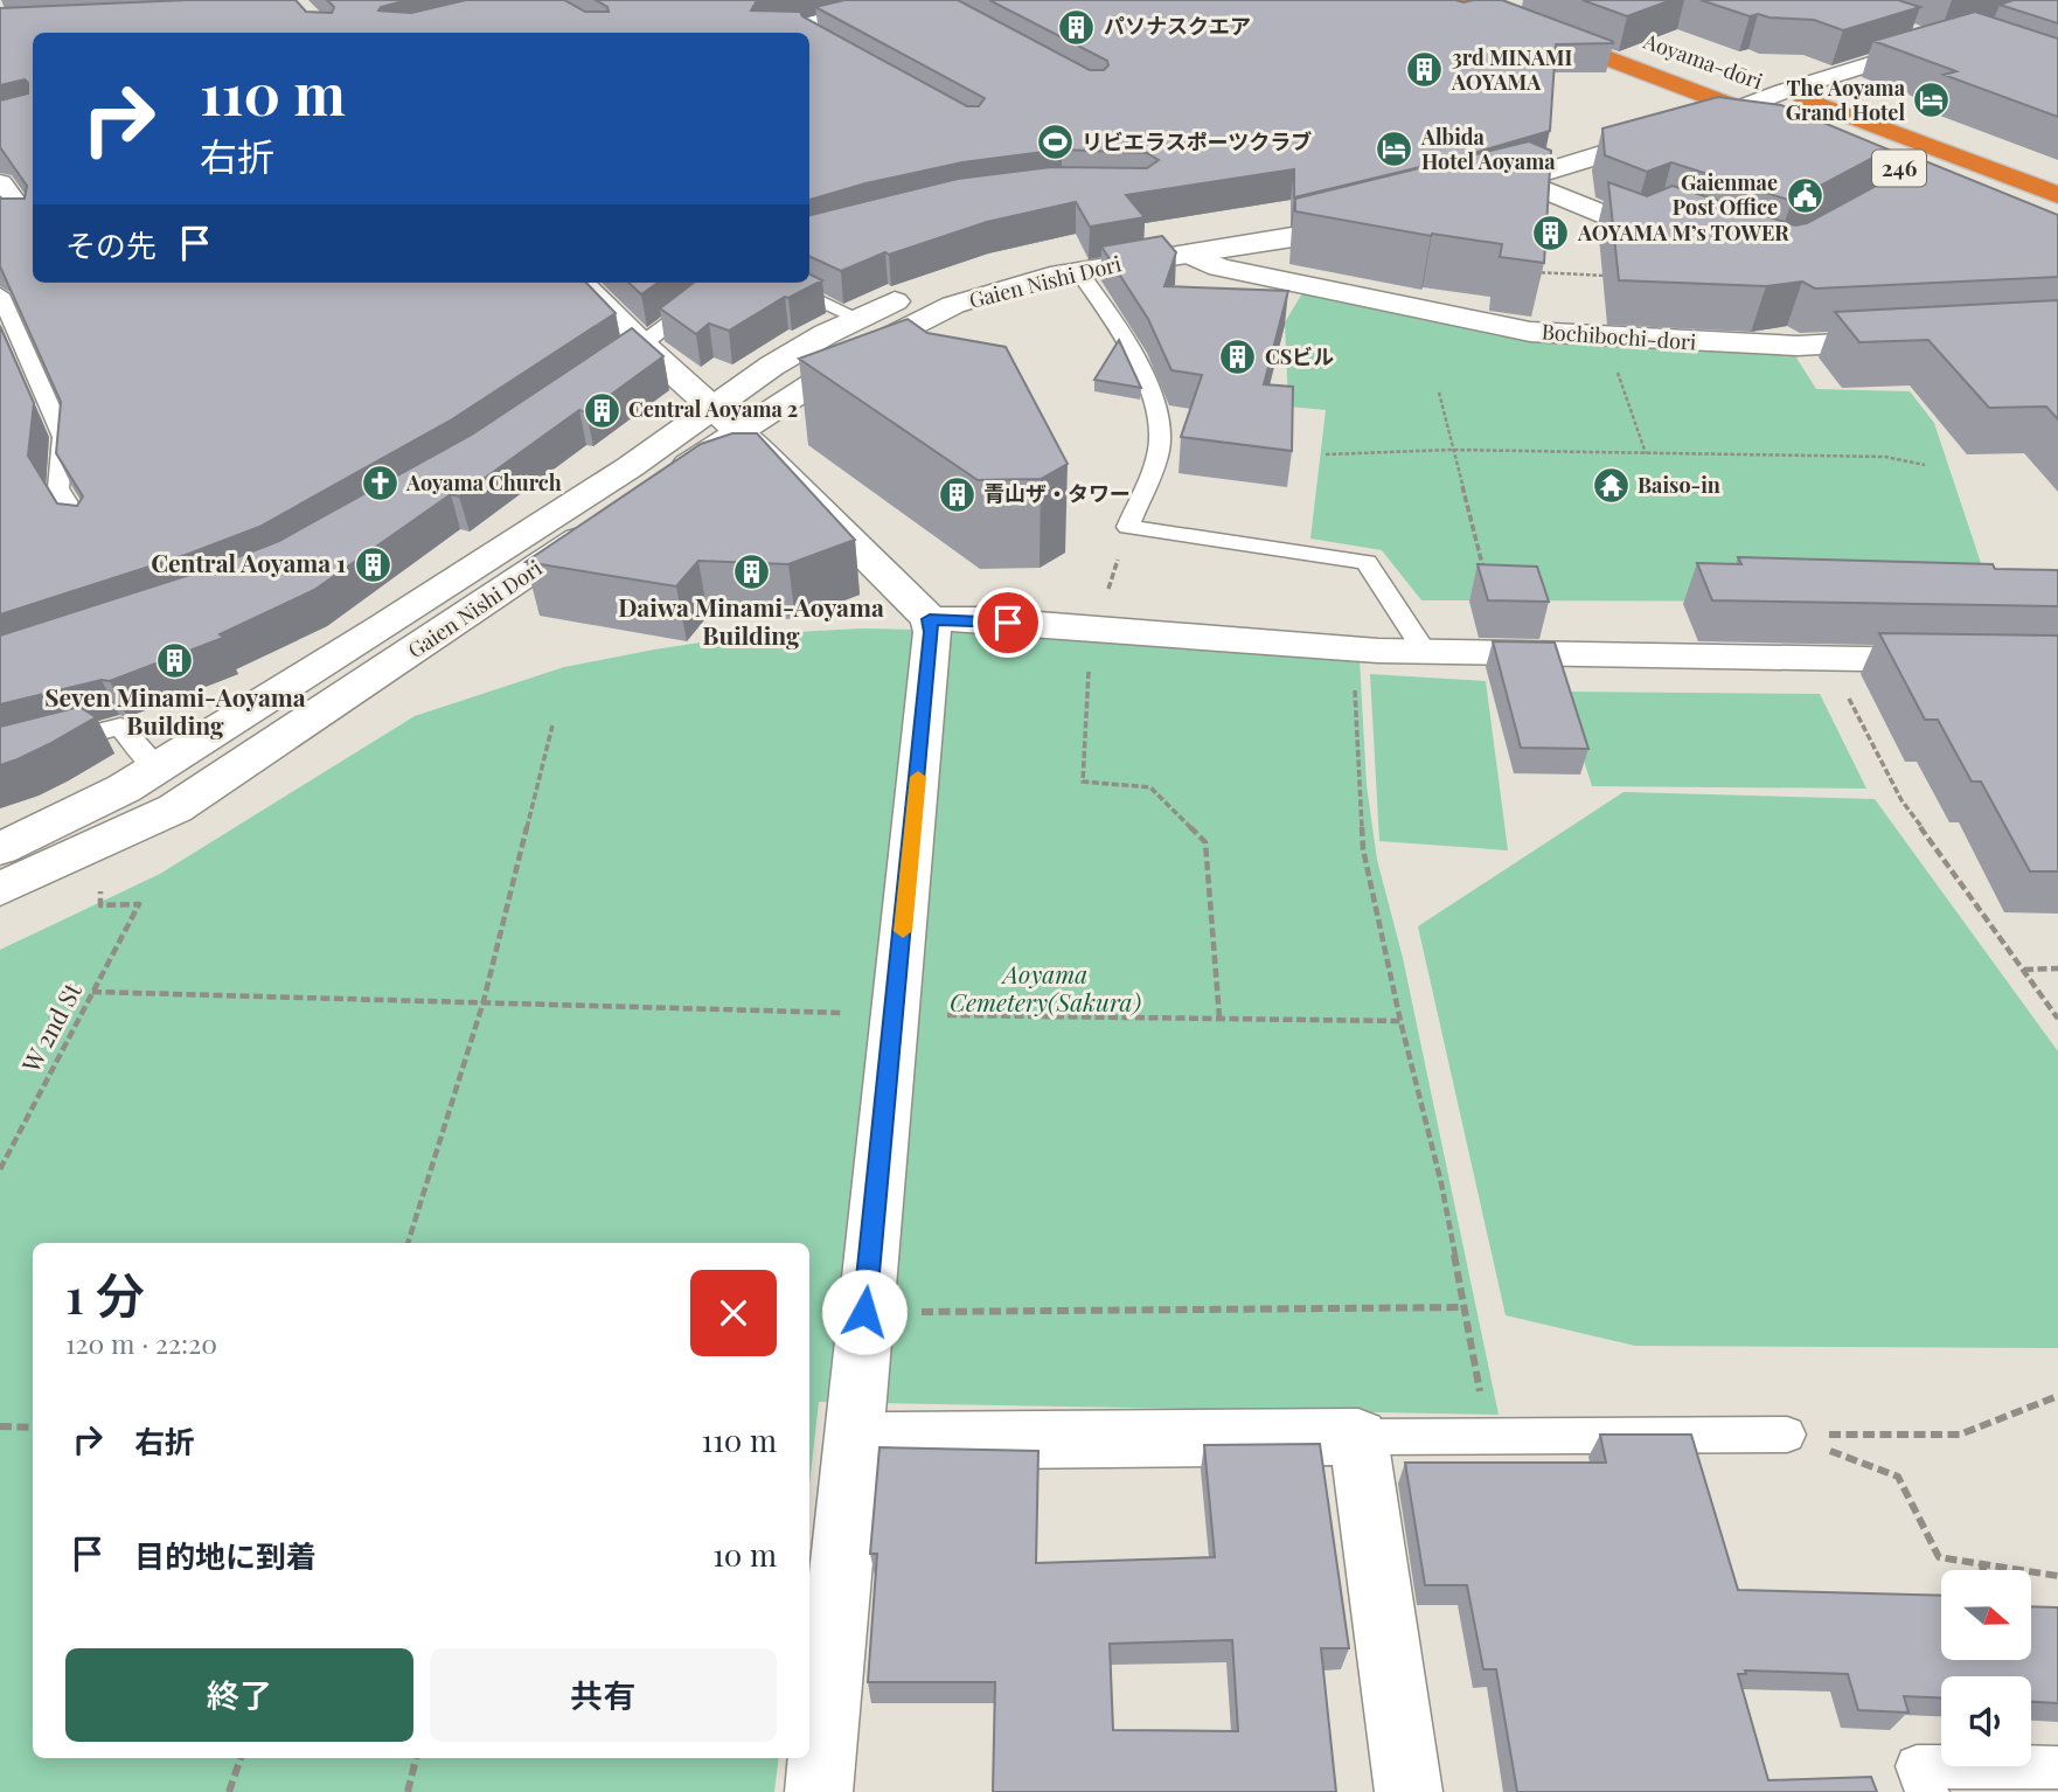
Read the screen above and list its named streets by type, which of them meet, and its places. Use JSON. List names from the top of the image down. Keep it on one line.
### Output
{"streets":{"highway":["Aoyama-dōri","246"],"main road":["Gaien Nishi Dori","Bochibochi-dori"],"path":["W 2nd St"]},"crossings":[["Gaien Nishi Dori","Bochibochi-dori"]],"parks":["Aoyama Cemetery(Sakura)"],"places":{"building":["パソナスクエア","3rd MINAMI AOYAMA","AOYAMA M’s TOWER","CSビル","Central Aoyama 2","青山ザ・タワー","Central Aoyama 1","Daiwa Minami-Aoyama Building","Seven Minami-Aoyama Building"],"hotel":["The Aoyama Grand Hotel","Albida Hotel Aoyama"],"sports":["リビエラスポーツクラブ"],"public building":["Gaienmae Post Office"],"church":["Aoyama Church"],"temple":["Baiso-in"]},"north":"right","page":{"turn":["110 m","右折"],"then":"その先","heading":["1 分","120 m · 22:20"],"list":[{"name":"右折","value":"110 m"},{"name":"目的地に到着","value":"10 m"}],"buttons":["終了","共有"]}}
